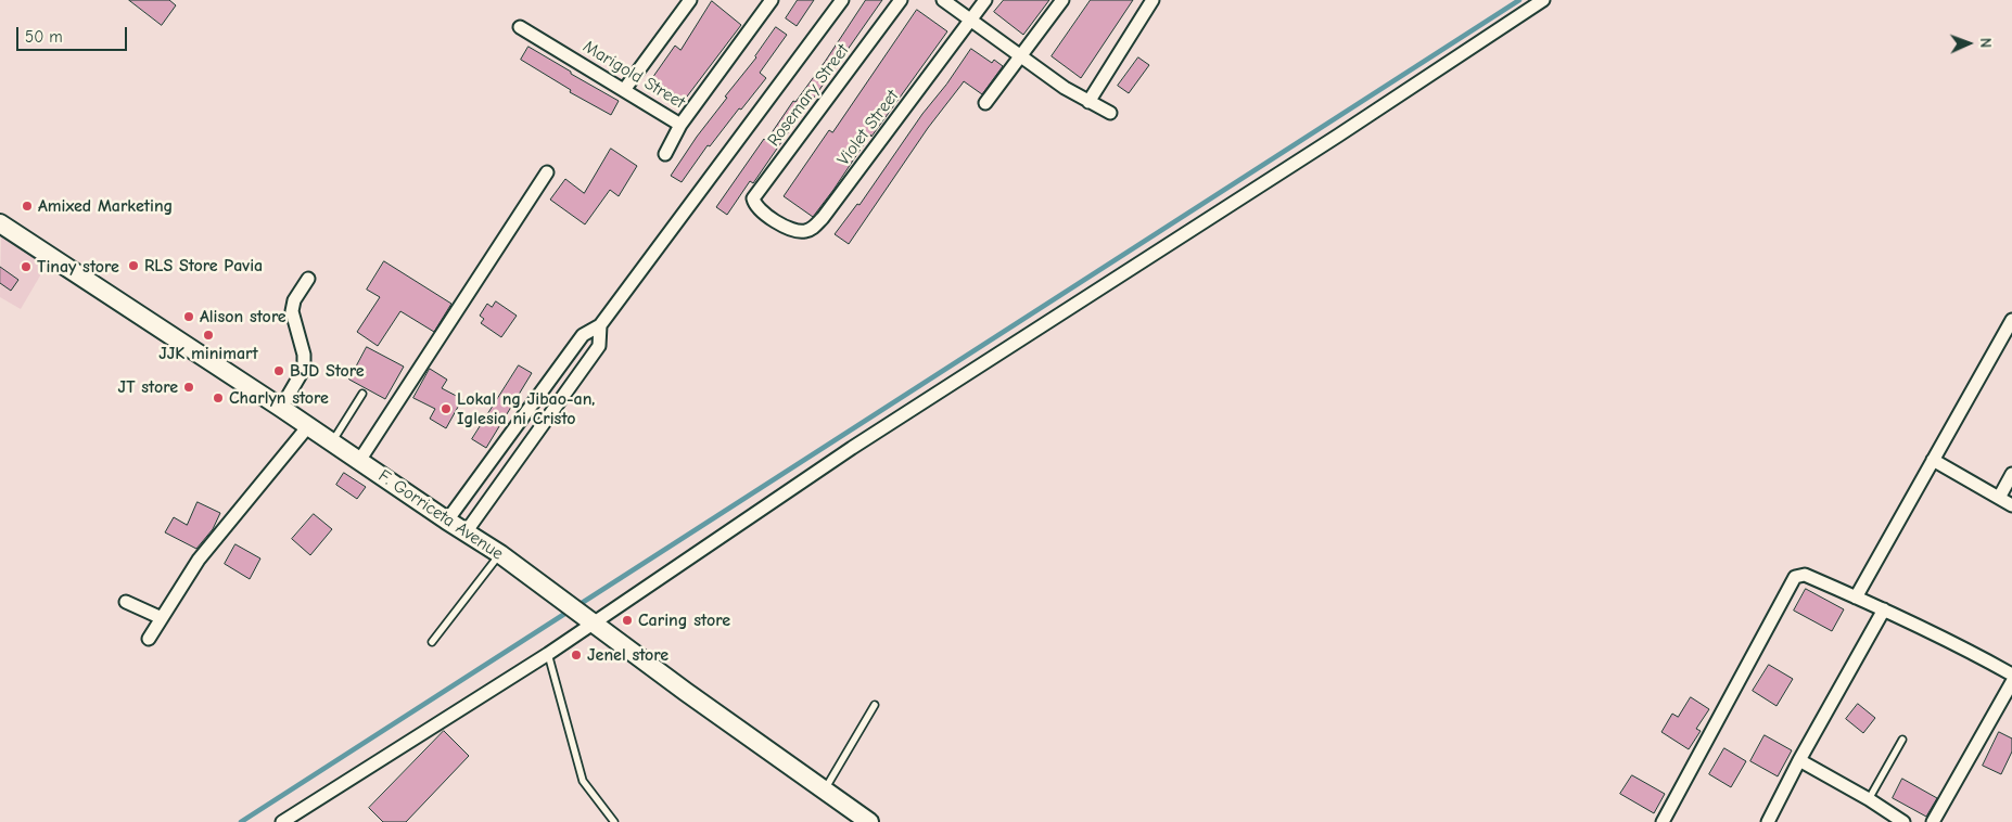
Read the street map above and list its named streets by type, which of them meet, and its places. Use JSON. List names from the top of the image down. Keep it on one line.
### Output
{"streets":{"main road":["F. Gorriceta Avenue"],"street":["Marigold Street","Rosemary Street","Violet Street"]},"crossings":[["Rosemary Street","Violet Street"]],"places":["Amixed Marketing","RLS Store Pavia","Tinay store","Alison store","JJK minimart","BJD Store","JT store","Charlyn store","Lokal ng Jibao-an, Iglesia ni Cristo","Caring store","Jenel store"],"scale_bar":"50 m","north":"right"}
